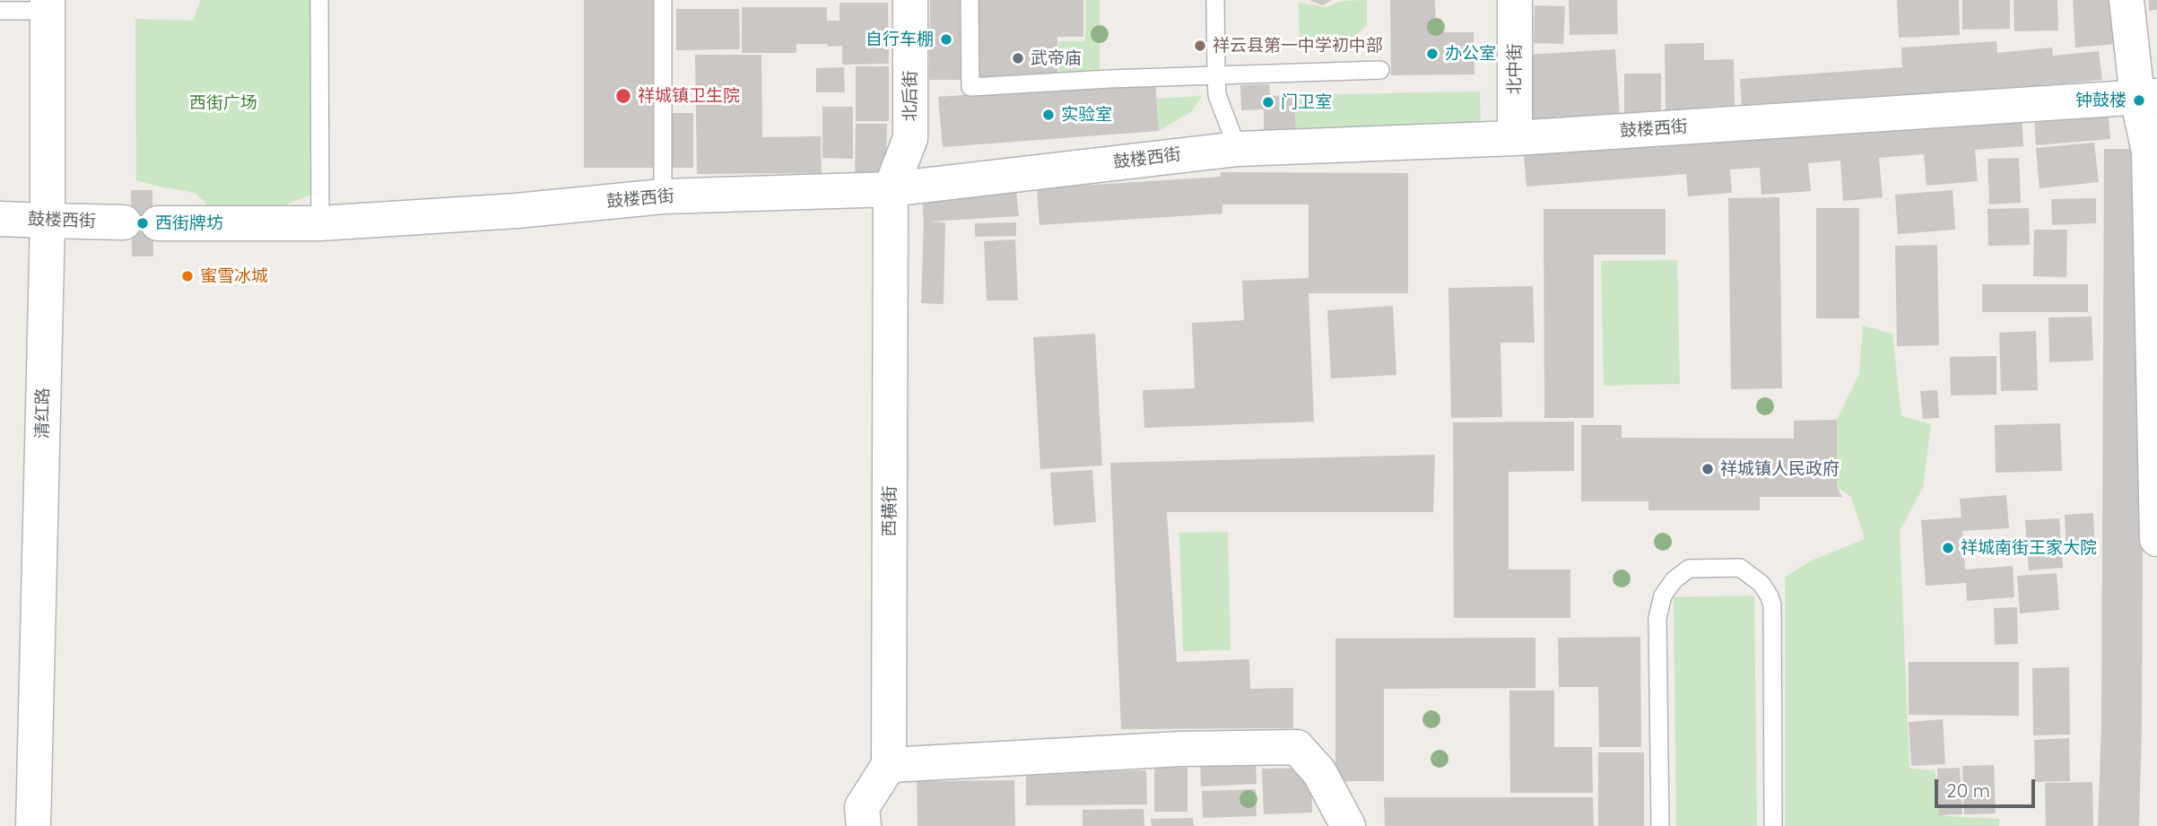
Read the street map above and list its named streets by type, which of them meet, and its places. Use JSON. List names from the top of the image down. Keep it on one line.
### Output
{"streets":{"street":["北中街","北后街","鼓楼西街","清红路","西横街"]},"crossings":[["北中街","鼓楼西街"],["北后街","鼓楼西街"],["北后街","西横街"],["鼓楼西街","清红路"],["鼓楼西街","西横街"]],"parks":["西街广场"],"places":["自行车棚","祥云县第一中学初中部","办公室","武帝庙","祥城镇卫生院","钟鼓楼","门卫室","实验室","西街牌坊","蜜雪冰城","祥城镇人民政府","祥城南街王家大院"],"scale_bar":"20 m"}
